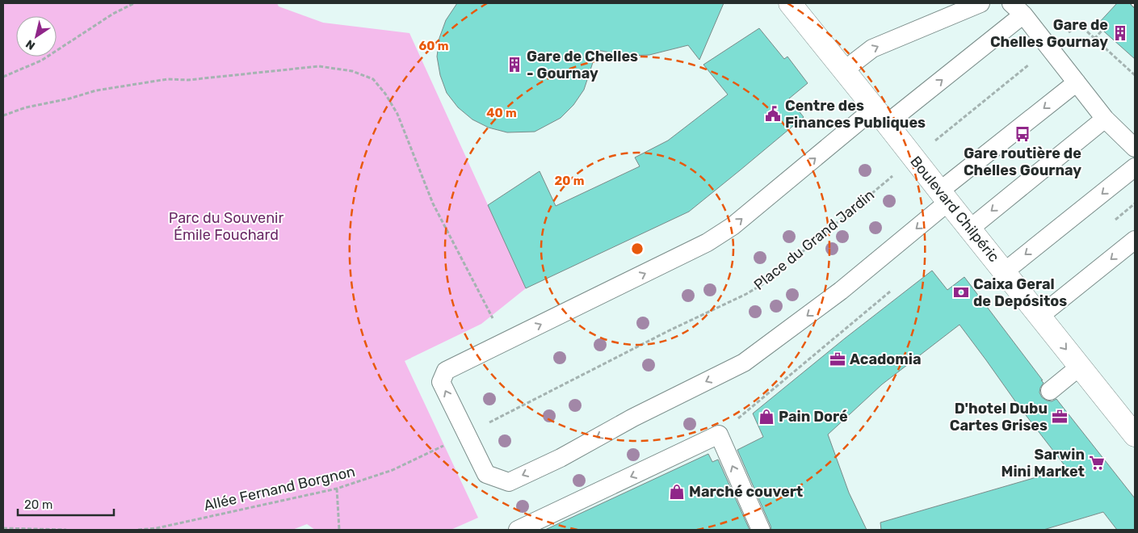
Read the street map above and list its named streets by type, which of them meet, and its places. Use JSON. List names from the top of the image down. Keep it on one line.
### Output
{"streets":{"street":["Boulevard Chilpéric"],"path":["Place du Grand Jardin","Allée Fernand Borgnon"]},"crossings":[["Boulevard Chilpéric","Place du Grand Jardin"],["Place du Grand Jardin","Allée Fernand Borgnon"]],"parks":["Parc du Souvenir Émile Fouchard"],"places":{"building":["Gare de Chelles Gournay","Gare de Chelles - Gournay"],"public building":["Centre des Finances Publiques"],"bus stop":["Gare routière de Chelles Gournay"],"bank":["Caixa Geral de Depósitos"],"office":["Acadomia","D'hotel Dubu Cartes Grises"],"shop":["Pain Doré","Marché couvert"],"supermarket":["Sarwin Mini Market"]},"scale_bar":"20 m","north":"bottom left","rings":["60 m","40 m","20 m"]}
